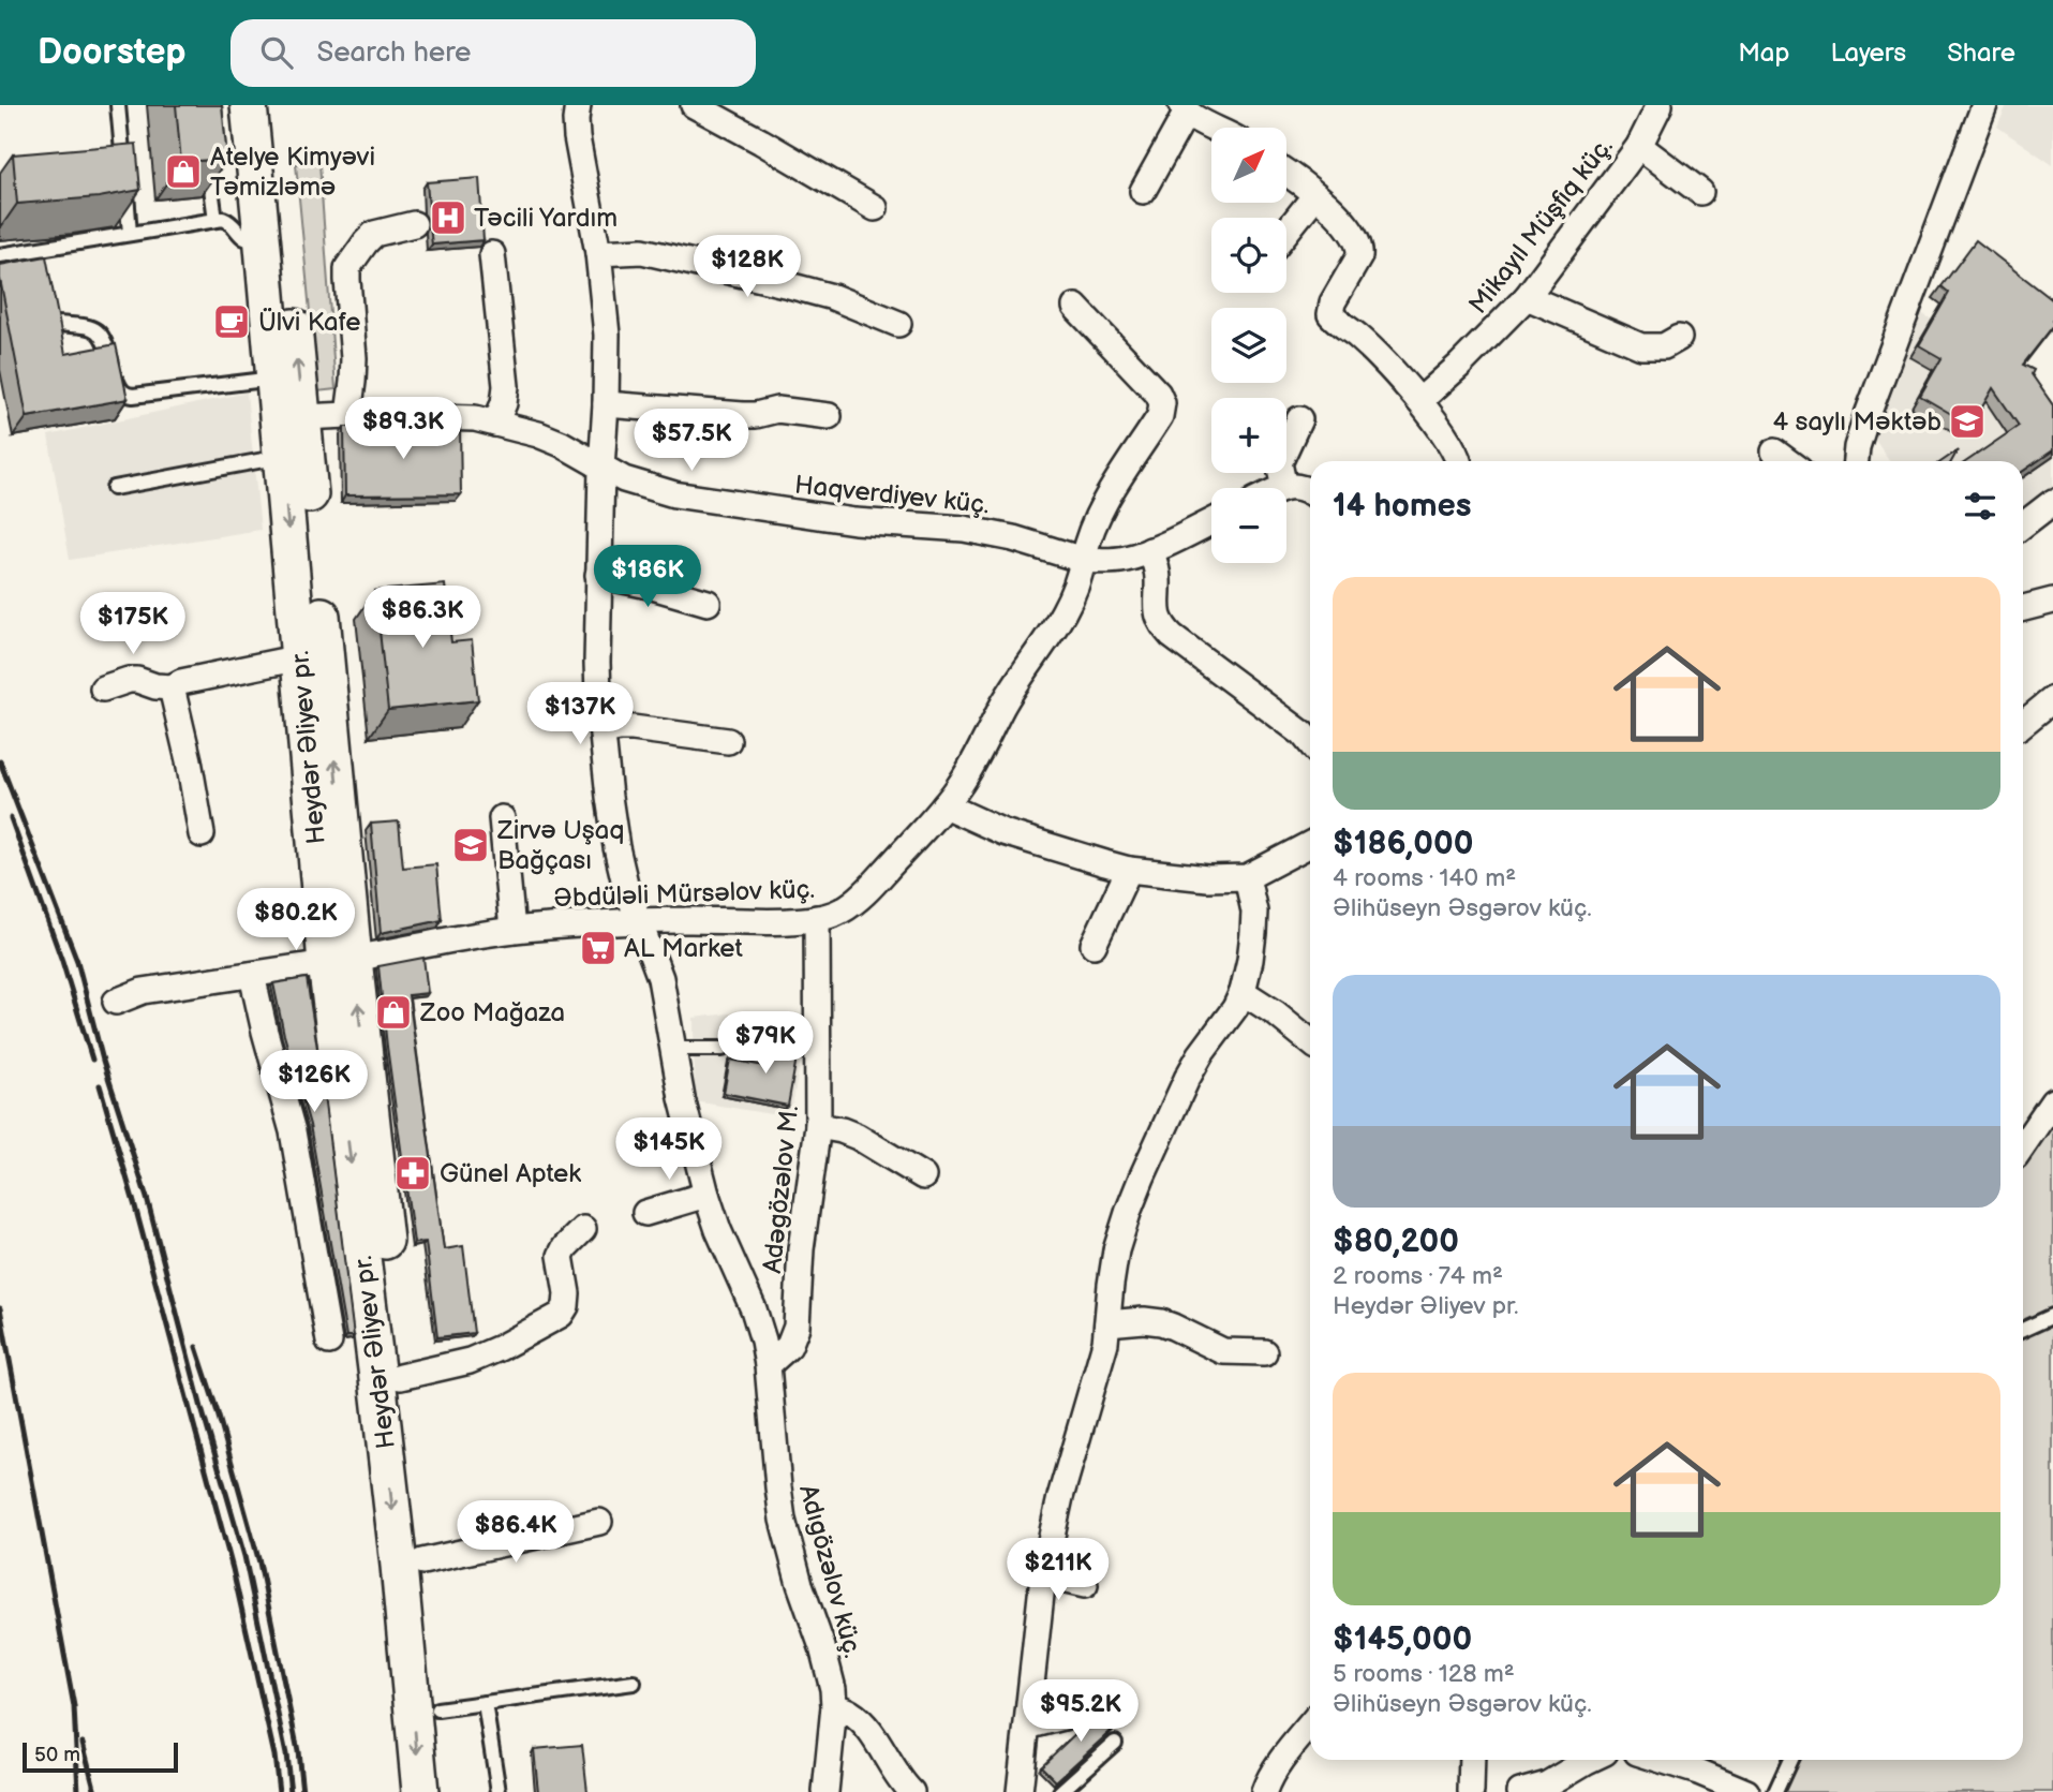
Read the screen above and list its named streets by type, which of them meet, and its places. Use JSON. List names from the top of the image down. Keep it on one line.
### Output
{"streets":{"main road":["Heydər Əliyev pr."],"street":["Mikayıl Müşfiq küç.","Haqverdiyev küç.","Əbdüləli Mürsəlov küç.","Adəgözəlov M.","Adıgözəlov küç."]},"crossings":[["Haqverdiyev küç.","Heydər Əliyev pr."],["Haqverdiyev küç.","Əbdüləli Mürsəlov küç."],["Haqverdiyev küç.","Adıgözəlov küç."],["Heydər Əliyev pr.","Əbdüləli Mürsəlov küç."],["Əbdüləli Mürsəlov küç.","Adəgözəlov M."],["Əbdüləli Mürsəlov küç.","Adıgözəlov küç."],["Adəgözəlov M.","Adıgözəlov küç."]],"places":{"shop":["Atelye Kimyəvi Təmizləmə","Zoo Mağaza"],"hospital":["Təcili Yardım"],"cafe":["Ülvi Kafe"],"school or university":["4 saylı Məktəb","Zirvə Uşaq Bağçası"],"supermarket":["AL Market"],"pharmacy":["Günel Aptek"]},"scale_bar":"50 m","north":"top right","page":{"header":"Doorstep","search":"Search here","nav":["Map","Layers","Share"],"map_buttons":["+","−"],"price":["$128K","$89.3K","$57.5K","$186K","$86.3K","$175K","$137K","$80.2K","$79K","$126K","$145K","$86.4K","$211K","$95.2K"],"heading":"14 homes","list":[{"name":"$186,000","note":"4 rooms · 140 m² · Əlihüseyn Əsgərov küç."},{"name":"$80,200","note":"2 rooms · 74 m² · Heydər Əliyev pr."},{"name":"$145,000","note":"5 rooms · 128 m² · Əlihüseyn Əsgərov küç."}],"scale":"50 m"}}
